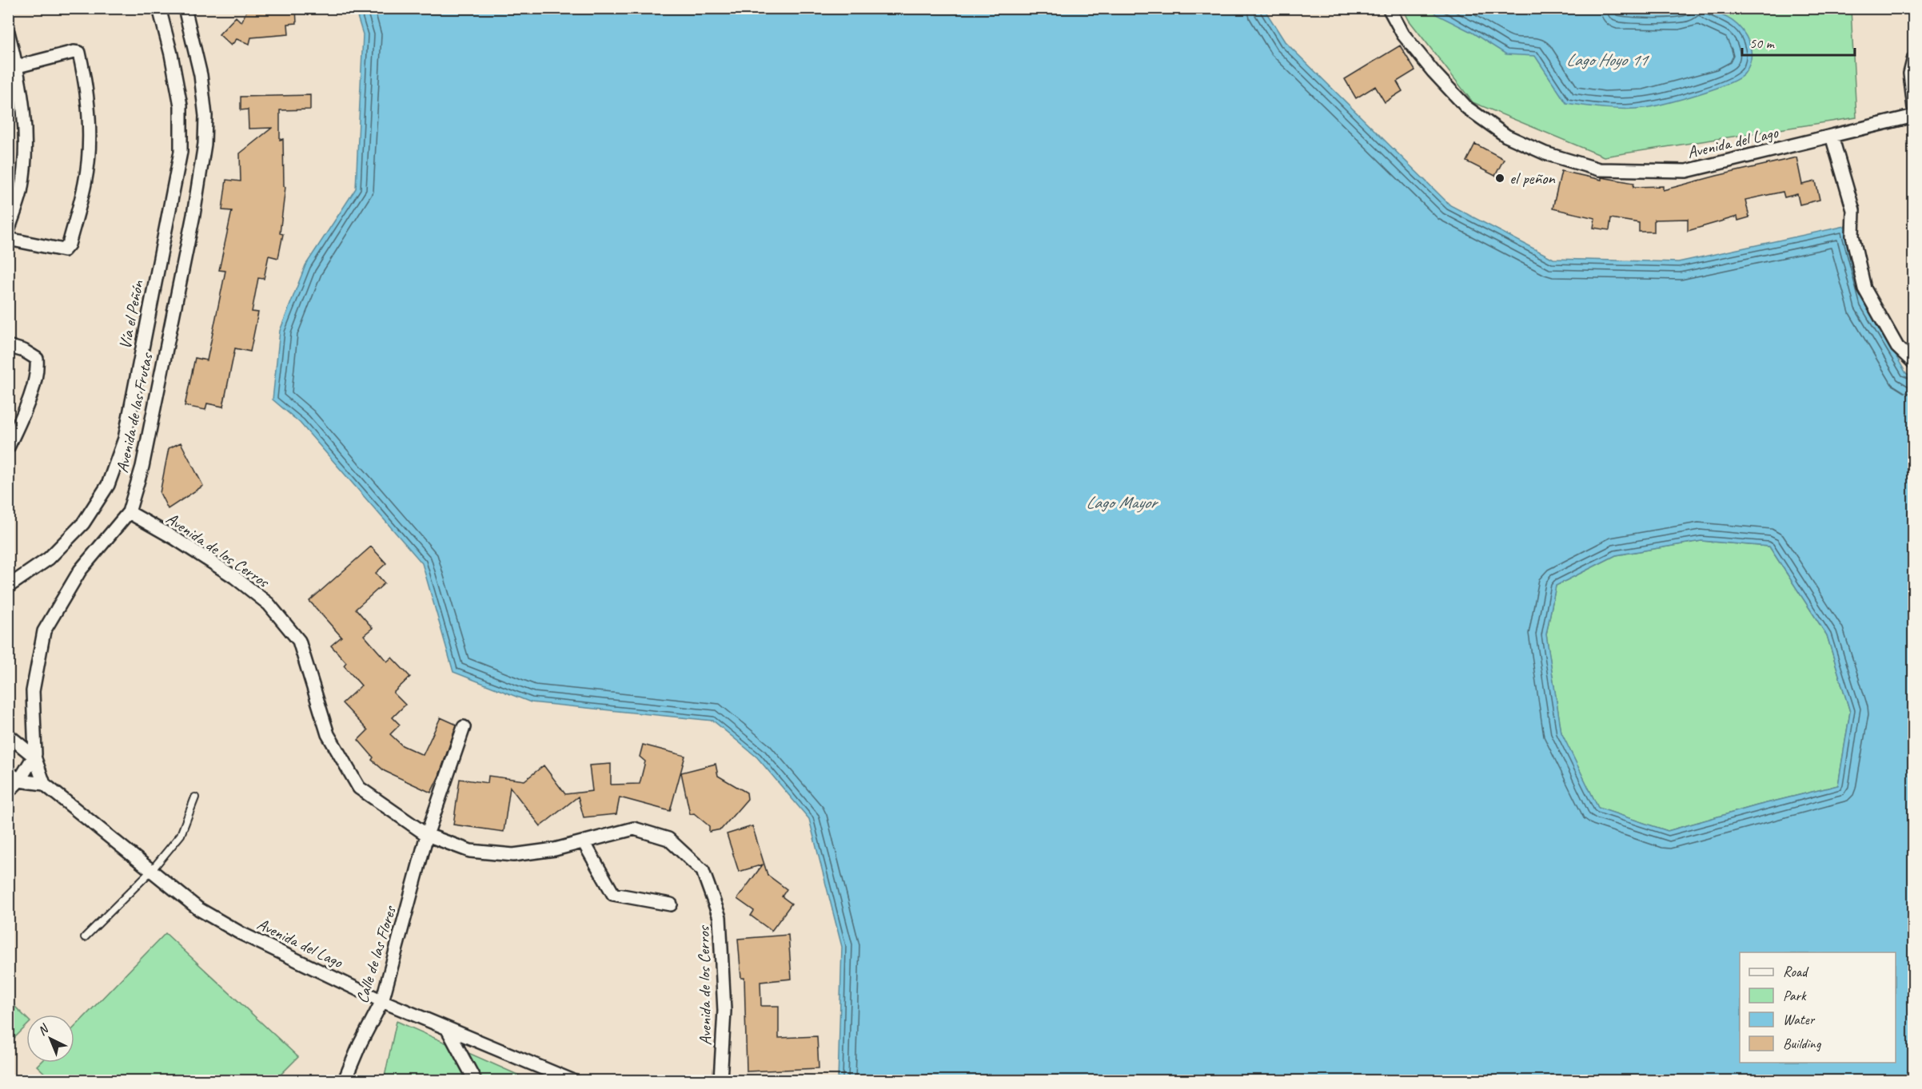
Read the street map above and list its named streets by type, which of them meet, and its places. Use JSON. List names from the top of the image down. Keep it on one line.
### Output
{"streets":{"street":["Avenida del Lago","Vía el Peñón","Avenida de las Frutas","Avenida de los Cerros","Calle de las Flores"]},"crossings":[["Avenida del Lago","Calle de las Flores"],["Avenida de las Frutas","Avenida de los Cerros"],["Avenida de los Cerros","Calle de las Flores"]],"water":["Lago Hoyo 11","Lago Mayor"],"places":["el peñon"],"legend":["Road","Park","Water","Building"],"scale_bar":"50 m","north":"top left"}
